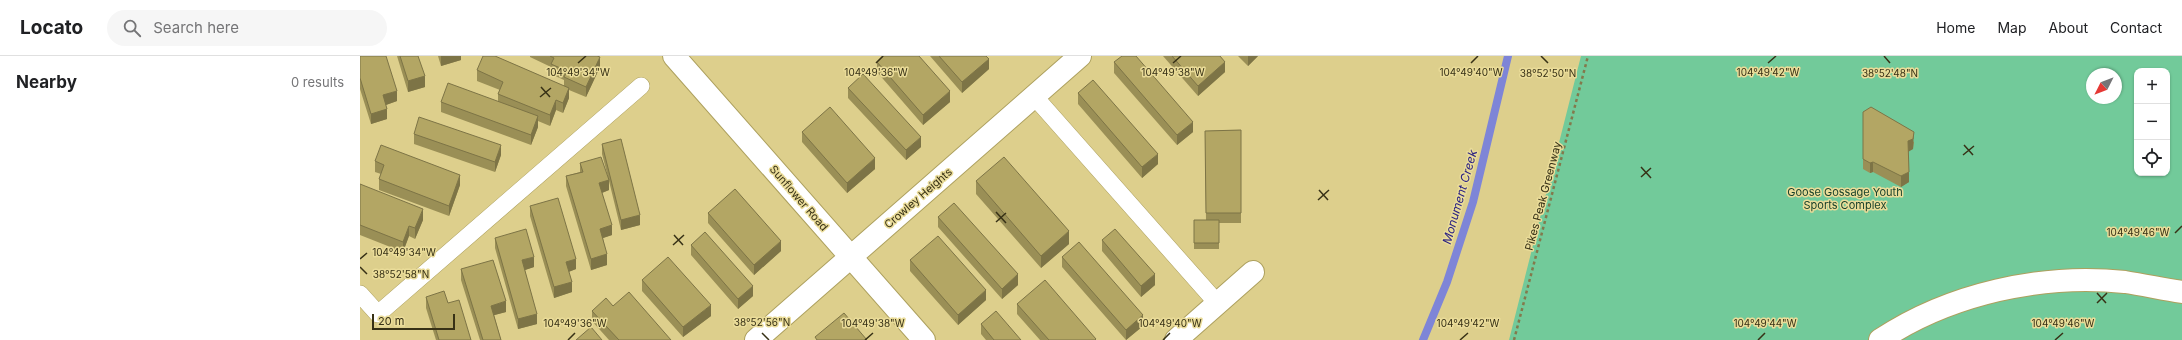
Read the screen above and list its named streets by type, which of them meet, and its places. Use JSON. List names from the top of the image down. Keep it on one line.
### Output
{"streets":{"street":["Sunflower Road","Crowley Heights"],"path":["Pikes Peak Greenway"]},"crossings":[["Sunflower Road","Crowley Heights"]],"water":["Monument Creek"],"parks":["Goose Gossage Youth Sports Complex"],"scale_bar":"20 m","north":"bottom left","page":{"header":"Locato","search":"Search here","nav":["Home","Map","About","Contact"],"heading":["Nearby","0 results"],"map_buttons":["+","−"],"scale":"20 m"},"coordinates":["104°49'34\"W","104°49'36\"W","104°49'38\"W","104°49'40\"W","104°49'42\"W","38°52'50\"N","38°52'48\"N","104°49'46\"W","38°52'58\"N","38°52'56\"N","104°49'44\"W"]}
